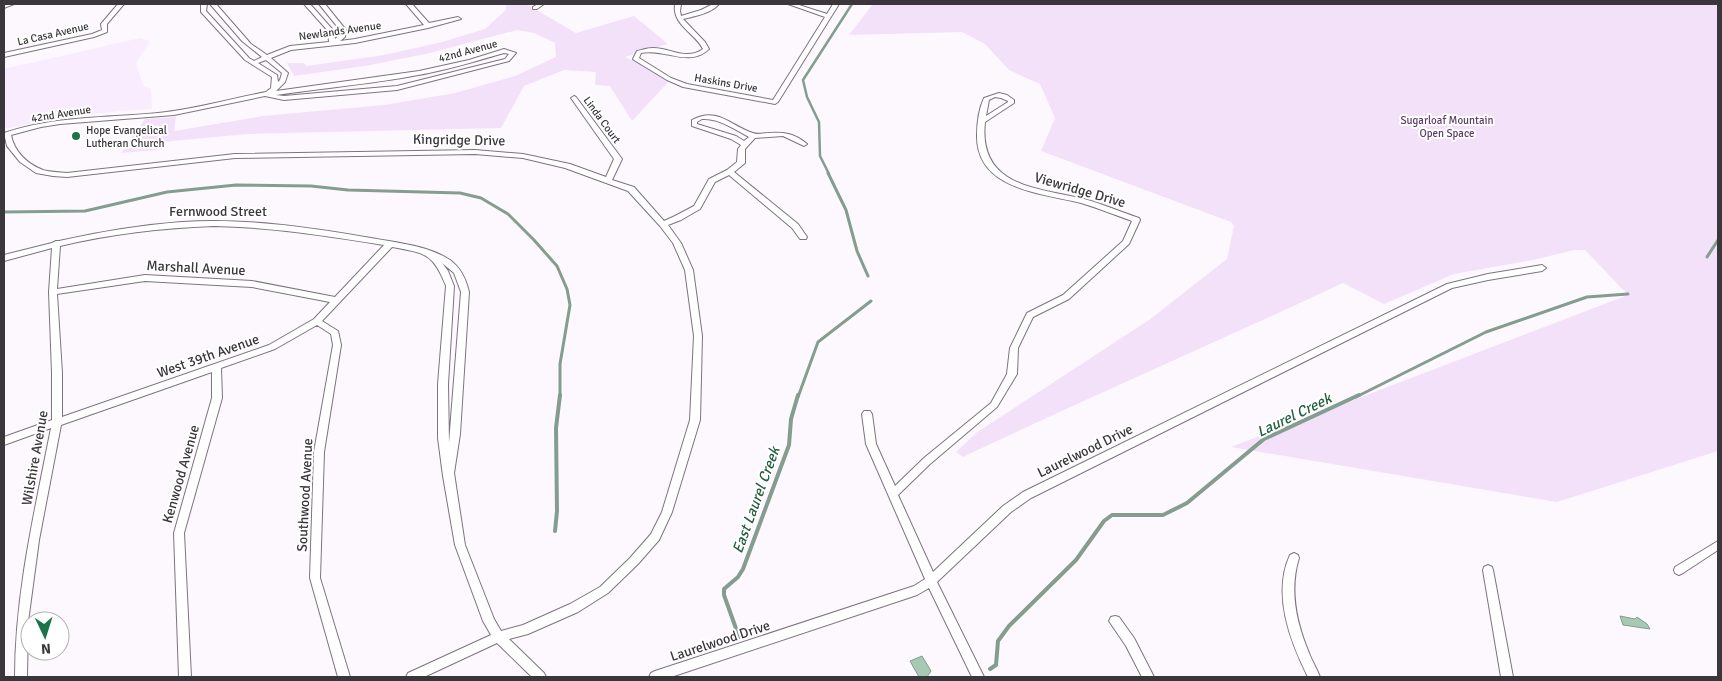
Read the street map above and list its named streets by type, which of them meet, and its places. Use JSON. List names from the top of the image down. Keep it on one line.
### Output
{"streets":{"street":["Newlands Avenue","La Casa Avenue","42nd Avenue","Haskins Drive","Linda Court","Kingridge Drive","Viewridge Drive","Fernwood Street","Marshall Avenue","West 39th Avenue","Laurelwood Drive","Wilshire Avenue","Kenwood Avenue","Southwood Avenue"]},"crossings":[["42nd Avenue","Kingridge Drive"],["Linda Court","Kingridge Drive"],["Kingridge Drive","Fernwood Street"],["Fernwood Street","West 39th Avenue"],["Fernwood Street","Wilshire Avenue"],["Marshall Avenue","West 39th Avenue"],["Marshall Avenue","Wilshire Avenue"],["West 39th Avenue","Wilshire Avenue"],["West 39th Avenue","Kenwood Avenue"],["West 39th Avenue","Southwood Avenue"]],"water":["Laurel Creek","East Laurel Creek"],"parks":["Sugarloaf Mountain Open Space"],"places":["Hope Evangelical Lutheran Church"],"north":"bottom"}
